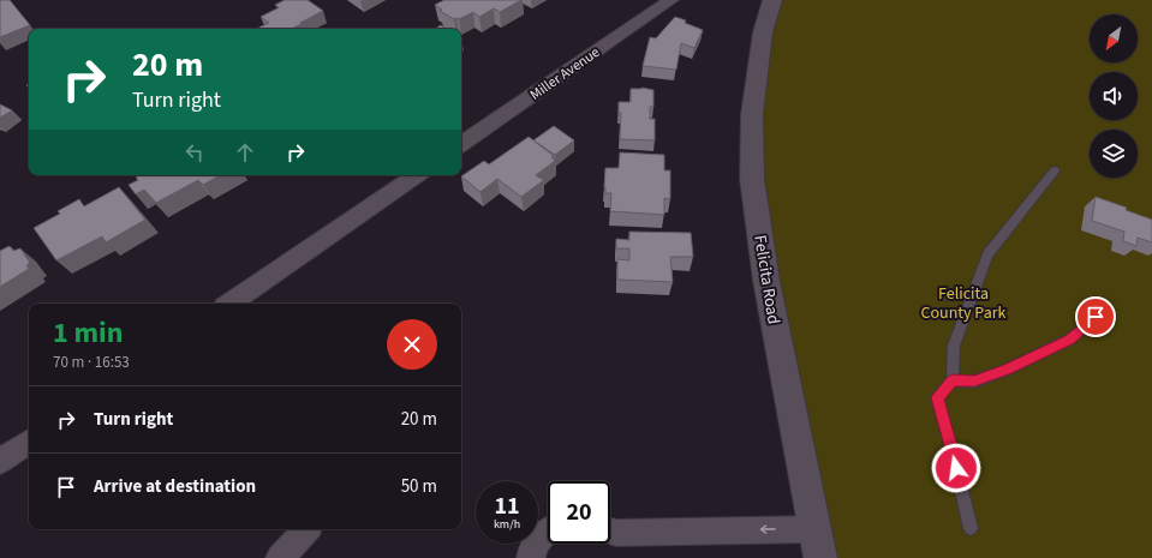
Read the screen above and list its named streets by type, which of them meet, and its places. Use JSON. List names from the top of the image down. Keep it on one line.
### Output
{"streets":{"main road":["Felicita Road"],"street":["Miller Avenue"]},"parks":["Felicita County Park"],"north":"bottom left","page":{"turn":["20 m","Turn right"],"heading":["1 min","70 m · 16:53"],"list":[{"name":"Turn right","value":"20 m"},{"name":"Arrive at destination","value":"50 m"}],"speed":"11 km/h","limit":"20"}}
